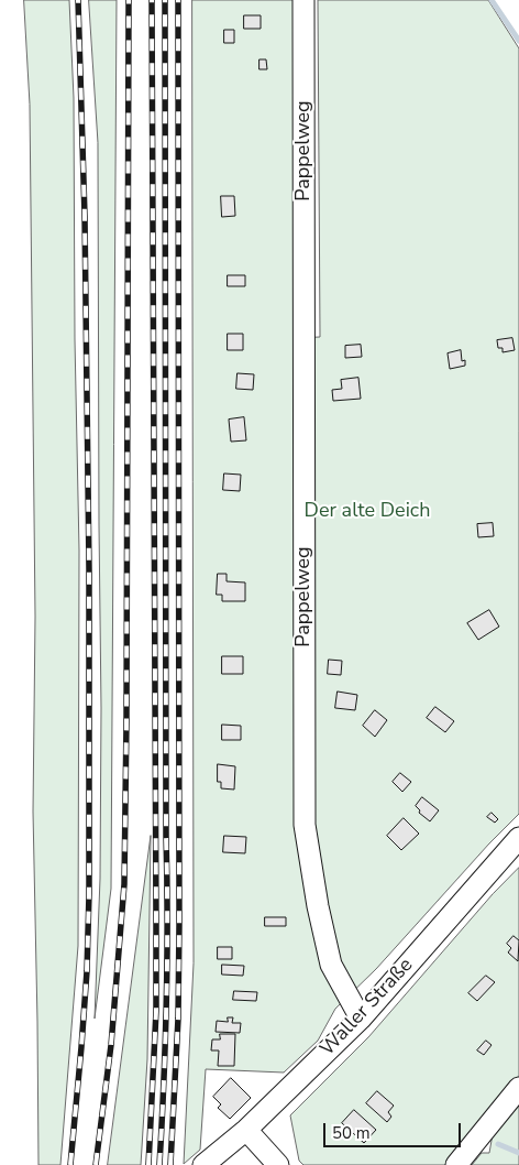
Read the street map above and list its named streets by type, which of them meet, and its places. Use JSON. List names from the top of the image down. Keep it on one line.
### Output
{"streets":{"street":["Pappelweg","Waller Straße"]},"crossings":[["Pappelweg","Waller Straße"]],"parks":["Der alte Deich"],"scale_bar":"50 m"}
